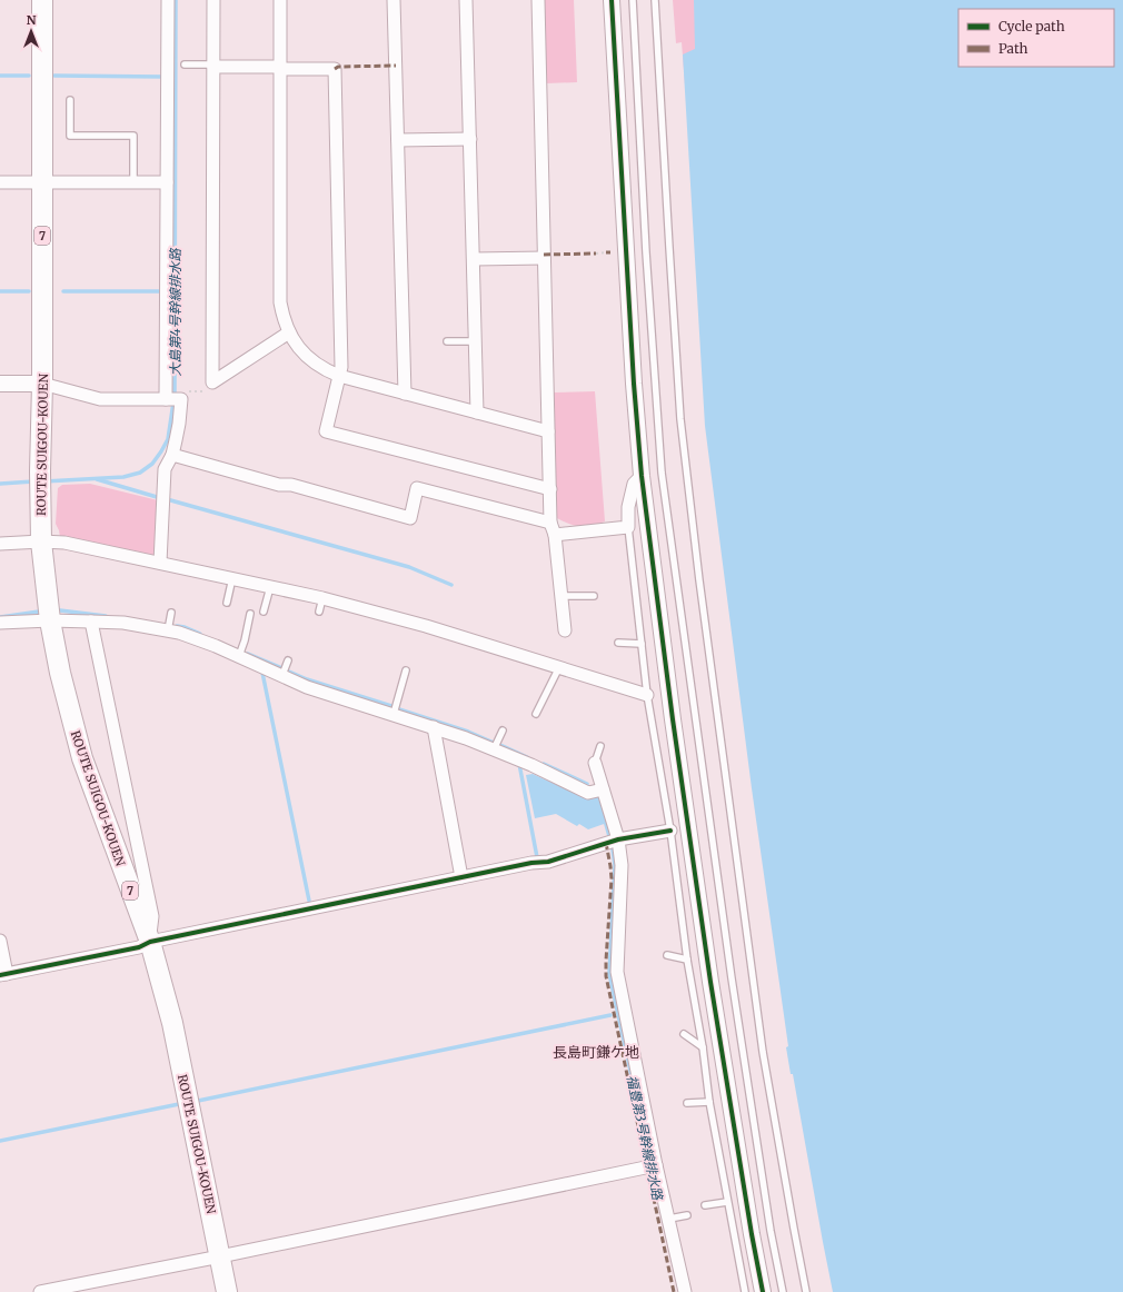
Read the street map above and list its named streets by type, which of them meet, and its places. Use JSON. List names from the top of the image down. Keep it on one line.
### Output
{"streets":{"main road":["7","ROUTE SUIGOU-KOUEN"]},"districts":["長島町鎌ケ地"],"water":["大島第4号幹線排水路","福豊第3号幹線排水路"],"legend":["Cycle path","Path"],"north":"top"}
